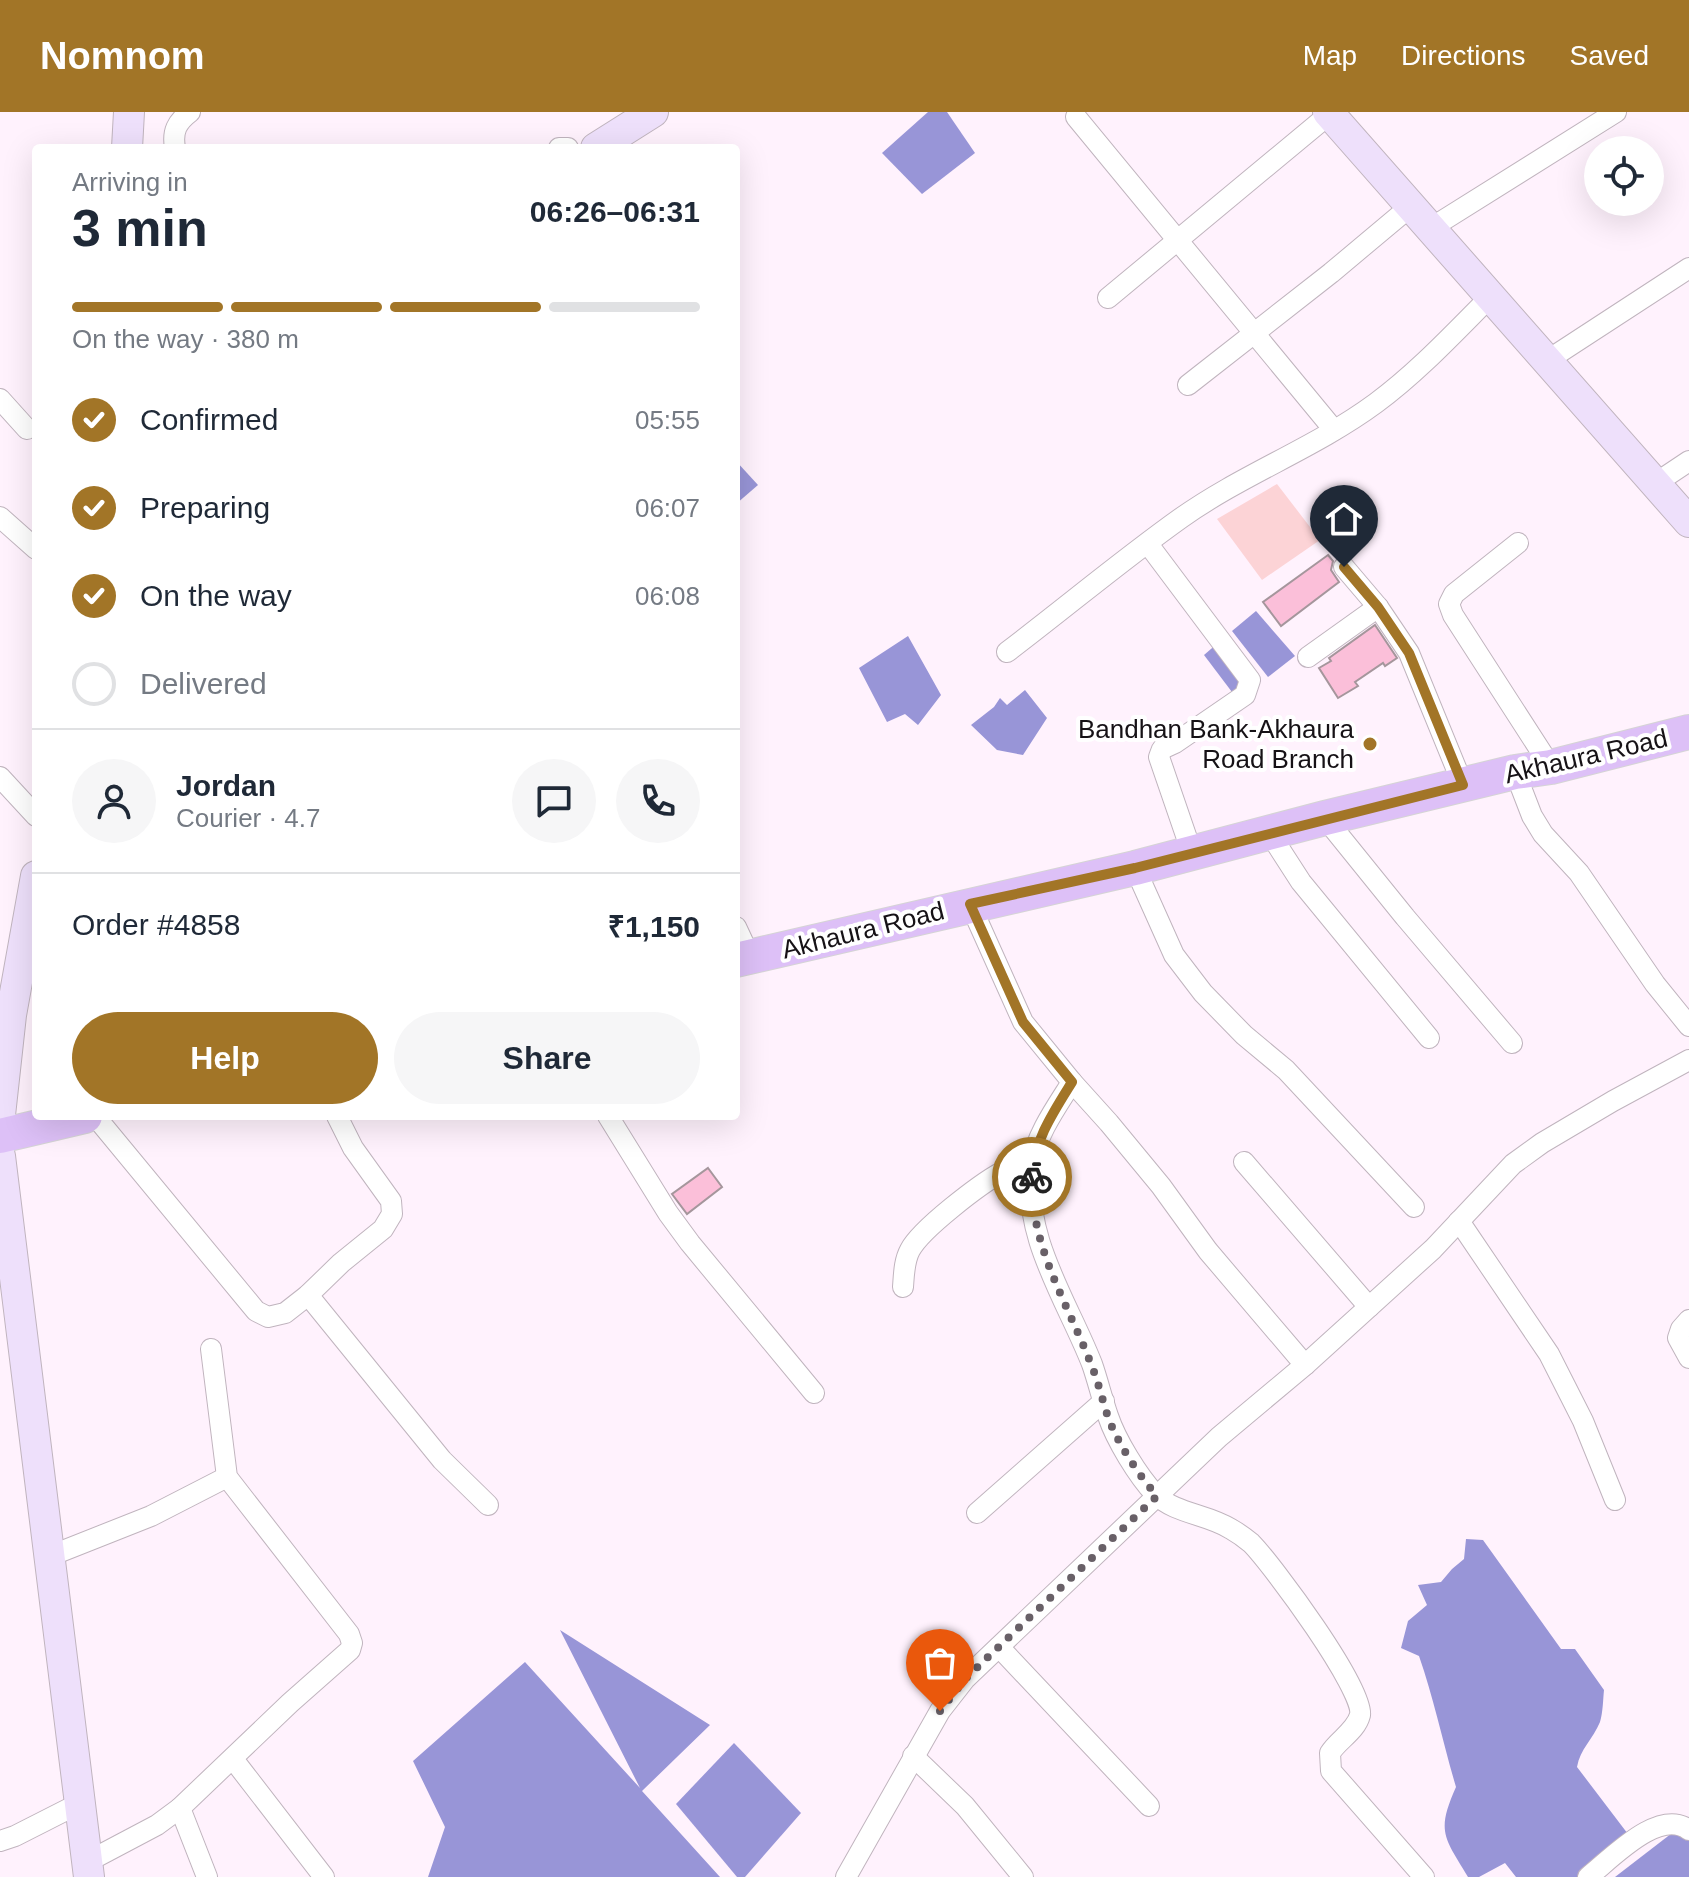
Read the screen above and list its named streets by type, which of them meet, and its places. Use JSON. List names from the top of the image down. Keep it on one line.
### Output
{"streets":{"main road":["Akhaura Road"]},"places":["Bandhan Bank-Akhaura Road Branch"],"page":{"header":"Nomnom","nav":["Map","Directions","Saved"],"heading":["3 min","Arriving in","06:26–06:31"],"panel":["Jordan","Courier · 4.7","Order #4858","₹1,150"],"bar":"On the way · 380 m","list":[["Confirmed","05:55"],["Preparing","06:07"],["On the way","06:08"],"Delivered"],"buttons":["Help","Share"]}}
